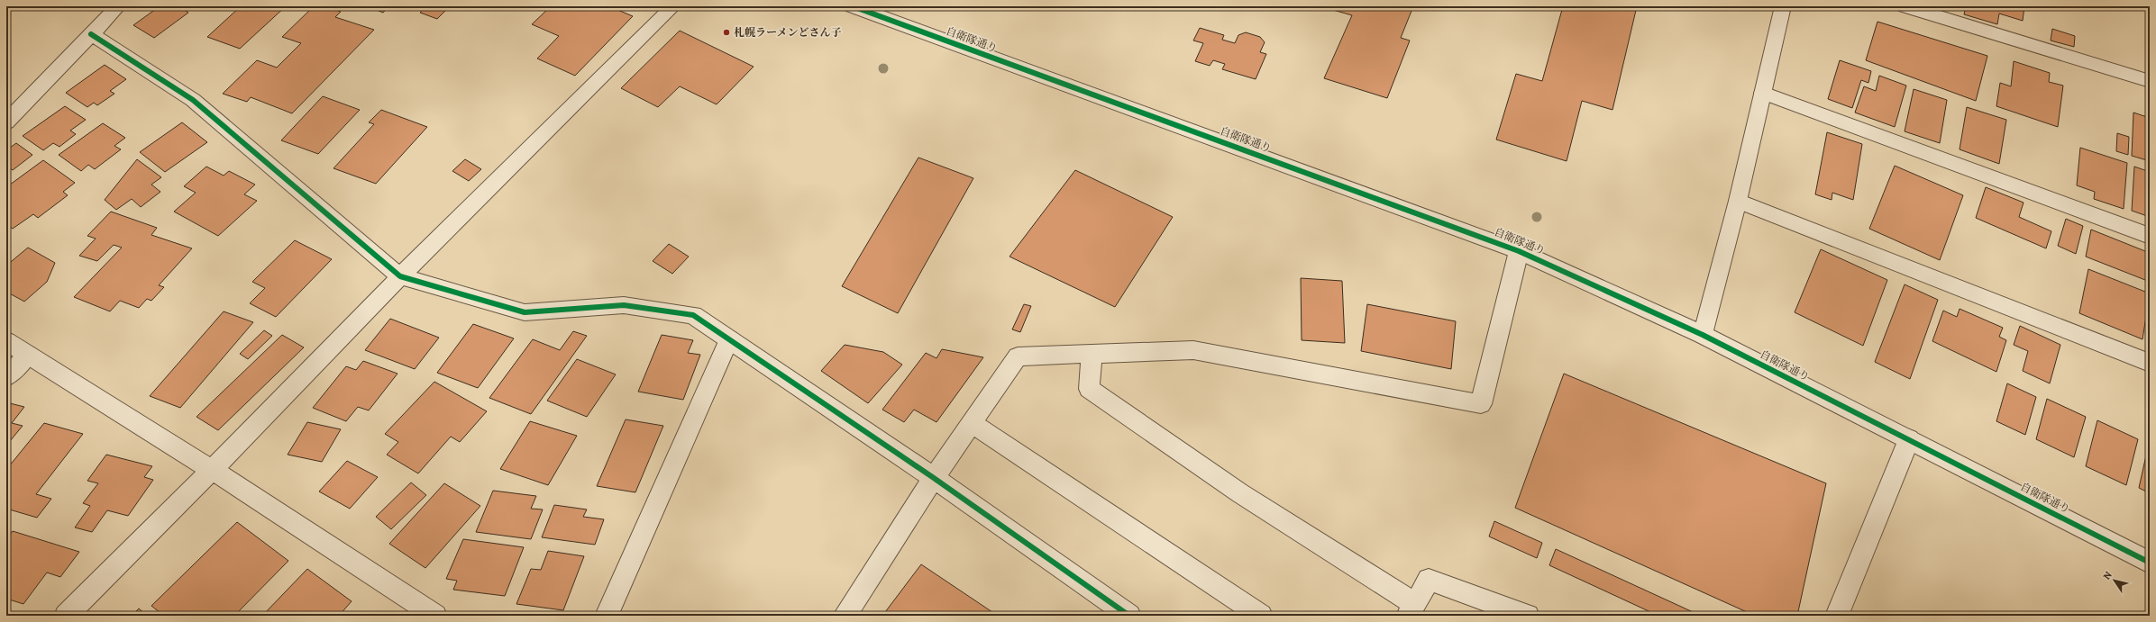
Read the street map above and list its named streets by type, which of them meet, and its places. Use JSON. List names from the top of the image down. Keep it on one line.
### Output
{"streets":{"street":["自衛隊通り"]},"places":["札幌ラーメンどさん子"],"north":"top left"}
